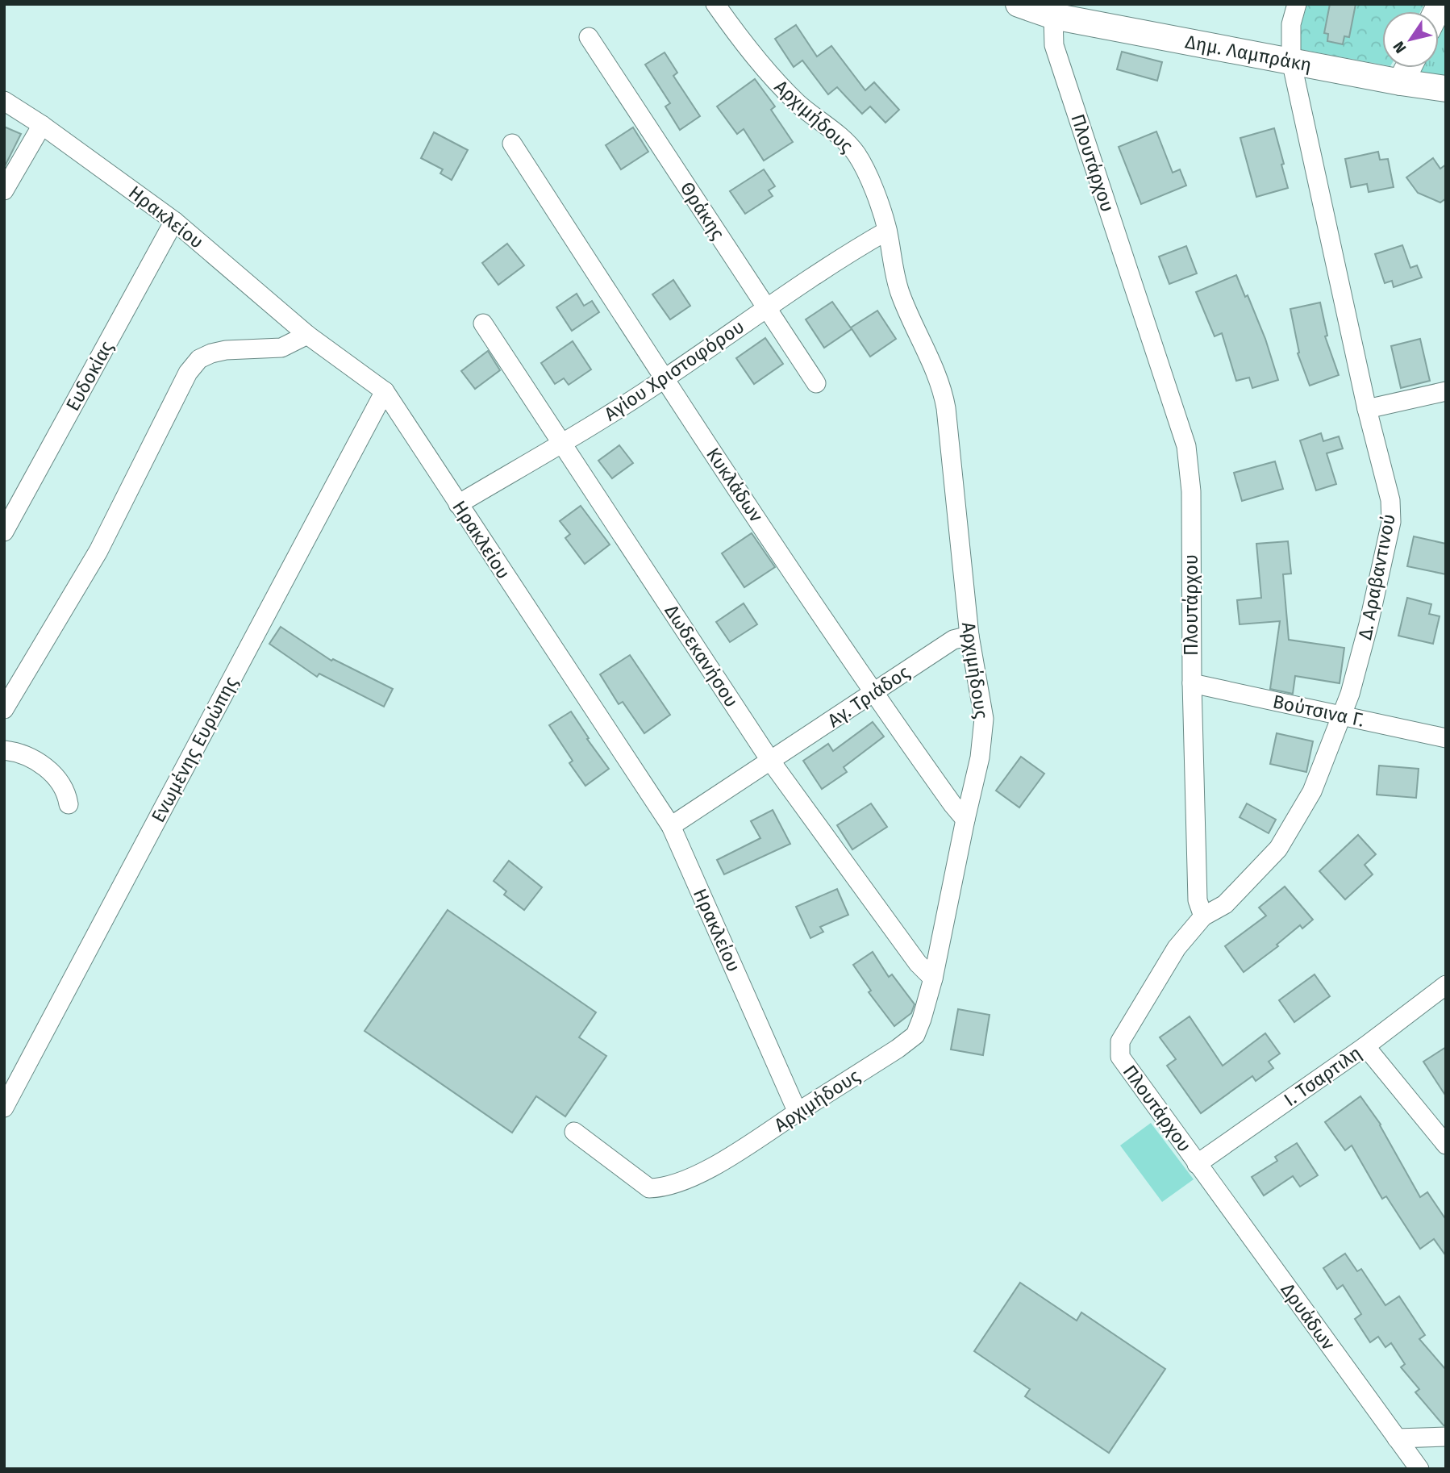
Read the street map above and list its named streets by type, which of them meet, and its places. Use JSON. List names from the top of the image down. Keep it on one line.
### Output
{"streets":{"street":["Δημ. Λαμπράκη","Αρχιμήδους","Πλουτάρχου","Θράκης","Ηρακλείου","Αγίου Χριστοφόρου","Ευδοκίας","Κυκλάδων","Δ. Αραβαντινού","Δωδεκανήσου","Αγ. Τριάδος","Βούτσινα Γ.","Ενωμένης Ευρώπης","Ι. Τσαρτιλη","Δρυάδων"]},"crossings":[["Δημ. Λαμπράκη","Πλουτάρχου"],["Δημ. Λαμπράκη","Δ. Αραβαντινού"],["Αρχιμήδους","Ηρακλείου"],["Αρχιμήδους","Αγίου Χριστοφόρου"],["Αρχιμήδους","Κυκλάδων"],["Αρχιμήδους","Δωδεκανήσου"],["Αρχιμήδους","Αγ. Τριάδος"],["Πλουτάρχου","Δ. Αραβαντινού"],["Πλουτάρχου","Βούτσινα Γ."],["Πλουτάρχου","Ι. Τσαρτιλη"],["Πλουτάρχου","Δρυάδων"],["Θράκης","Αγίου Χριστοφόρου"],["Ηρακλείου","Αγίου Χριστοφόρου"],["Ηρακλείου","Ευδοκίας"],["Ηρακλείου","Αγ. Τριάδος"],["Ηρακλείου","Ενωμένης Ευρώπης"],["Αγίου Χριστοφόρου","Κυκλάδων"],["Αγίου Χριστοφόρου","Δωδεκανήσου"],["Κυκλάδων","Αγ. Τριάδος"],["Δ. Αραβαντινού","Βούτσινα Γ."],["Δωδεκανήσου","Αγ. Τριάδος"],["Ι. Τσαρτιλη","Δρυάδων"]],"north":"bottom left"}
